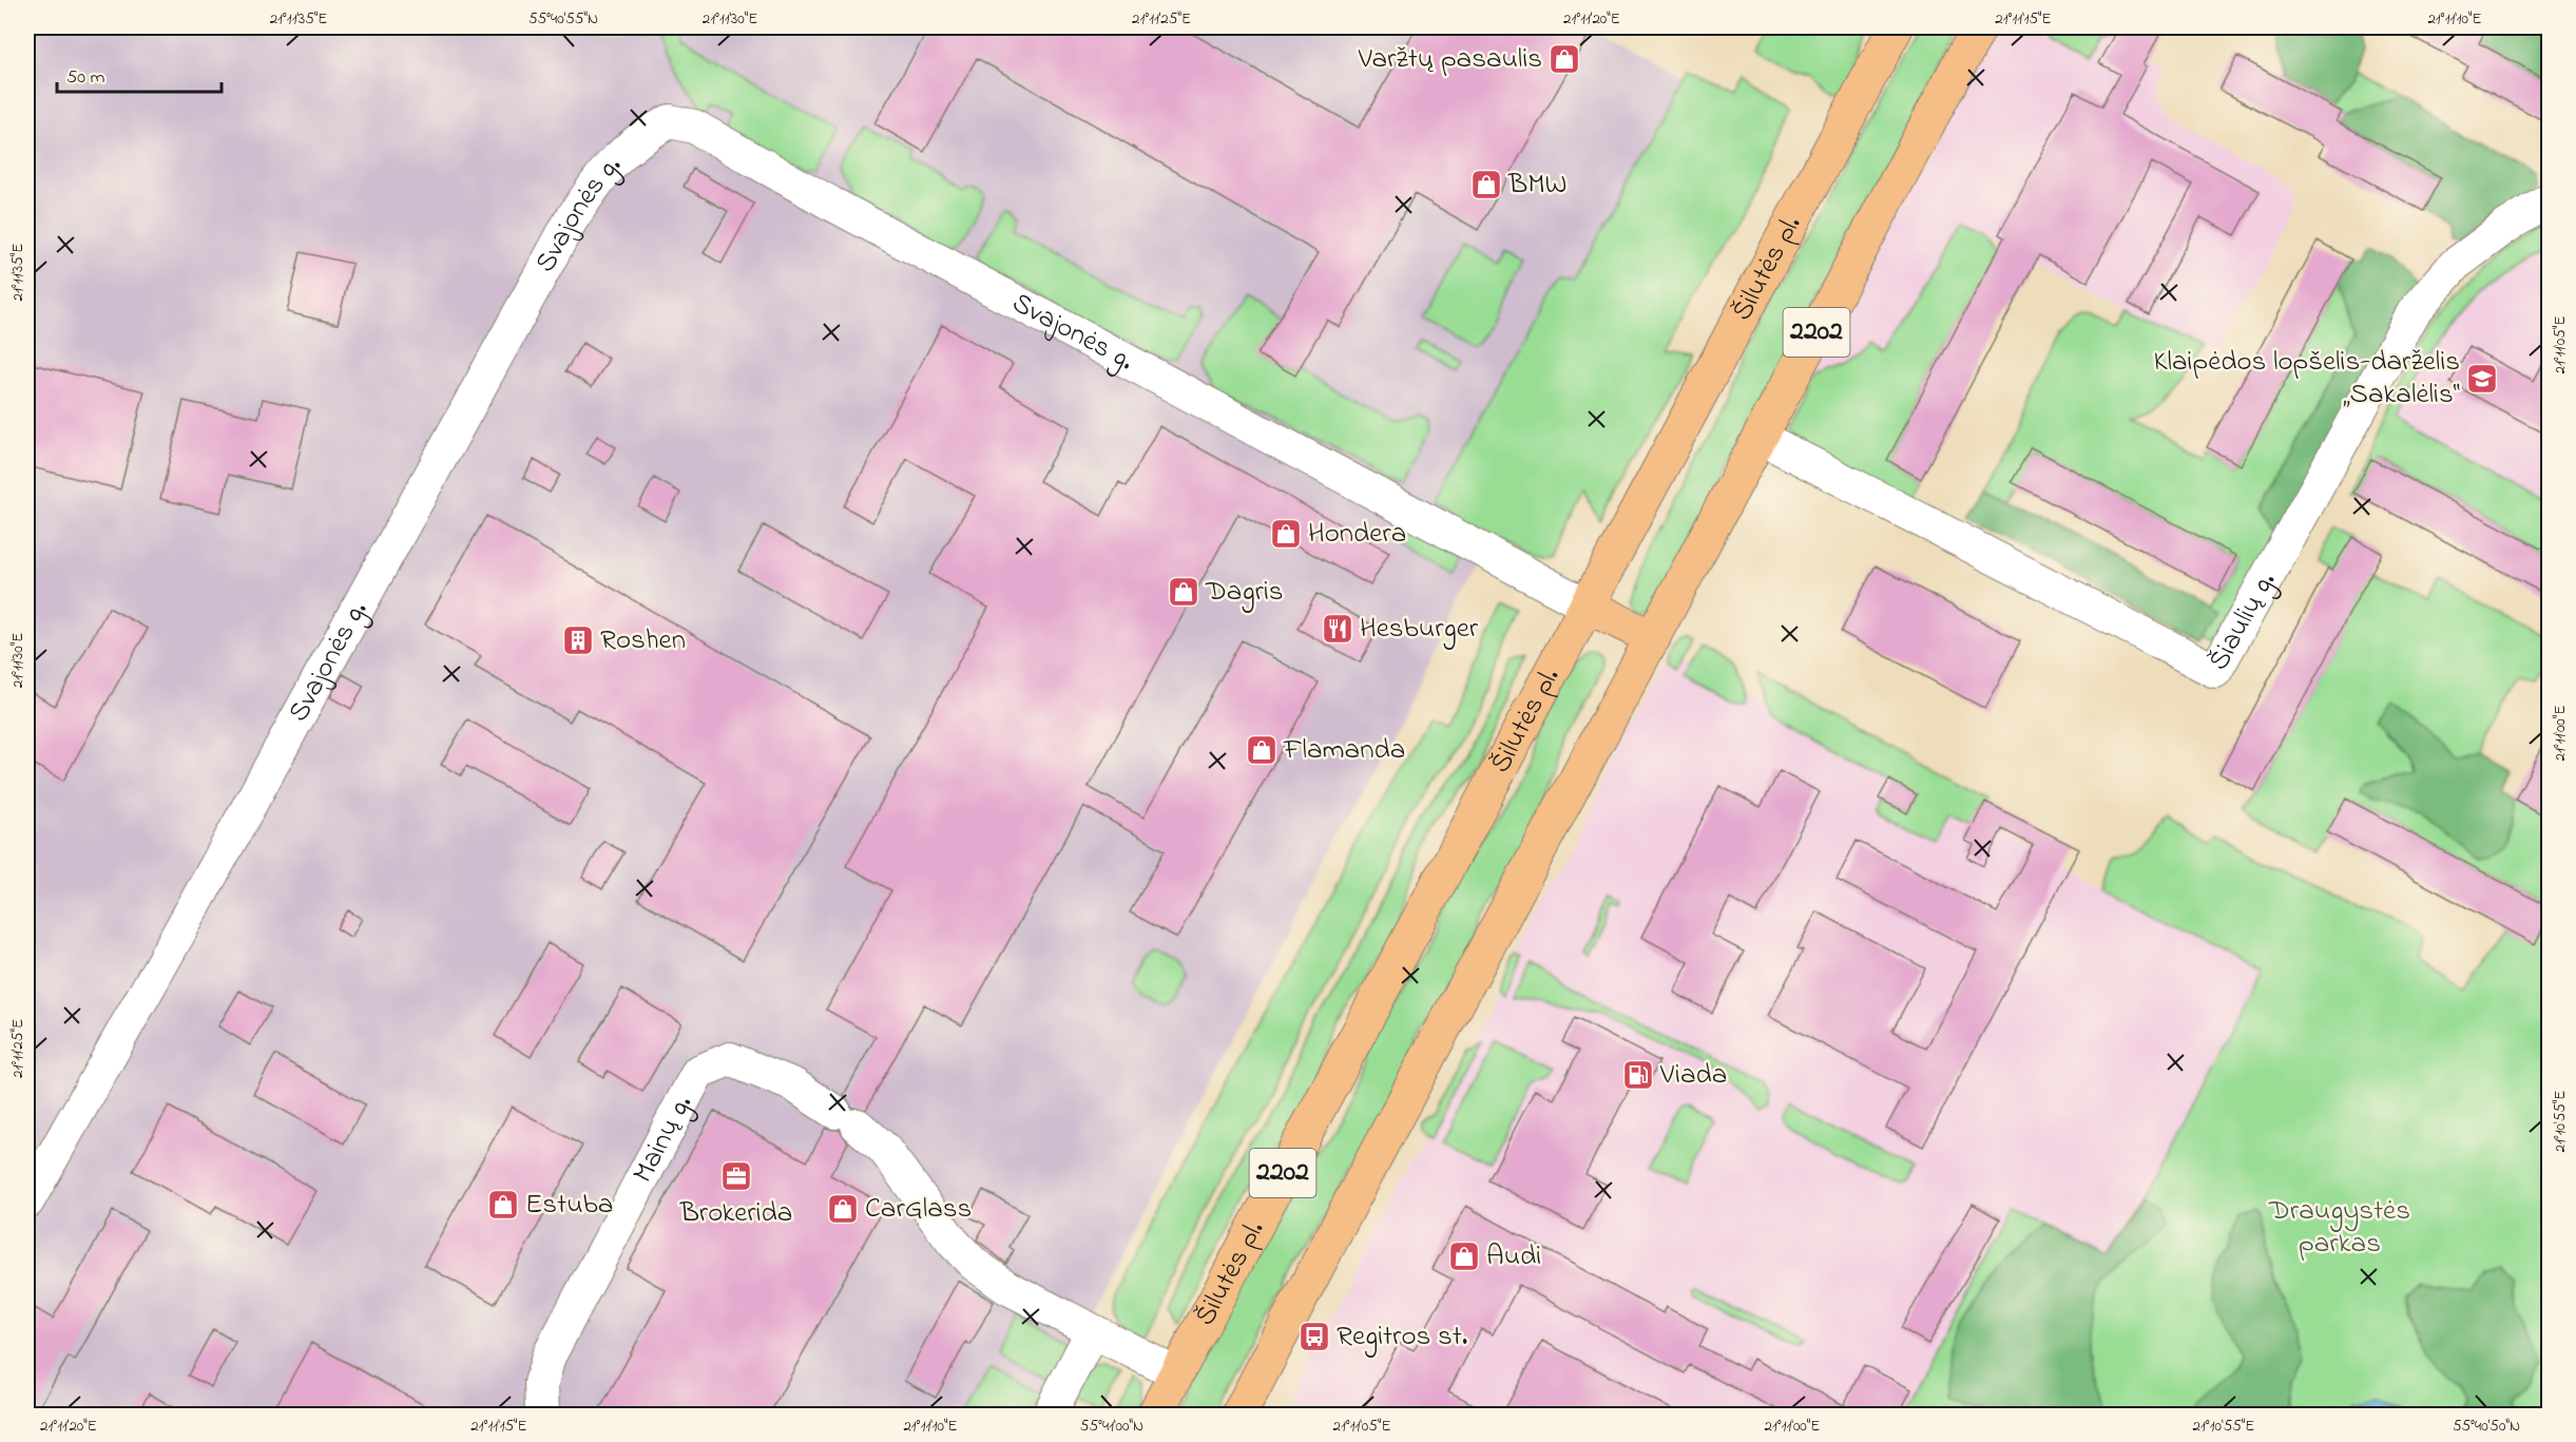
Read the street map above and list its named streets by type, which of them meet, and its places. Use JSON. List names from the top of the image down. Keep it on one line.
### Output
{"streets":{"main road":["Šilutės pl.","2202"],"street":["Svajonės g.","Šiaulių g.","Mainų g."]},"crossings":[["Svajonės g.","Šilutės pl."],["Šilutės pl.","Mainų g."],["2202","Šiaulių g."]],"parks":["Draugystės parkas"],"places":{"shop":["Varžtų pasaulis","BMW","Hondera","Dagris","Flamanda","Estuba","CarGlass","Audi"],"school or university":["Klaipėdos lopšelis-darželis „Sakalėlis“"],"restaurant":["Hesburger"],"building":["Roshen"],"fuel station":["Viada"],"office":["Brokerida"],"bus stop":["Regitros st."]},"scale_bar":"50 m","coordinates":["21°11'35\"E","55°40'55\"N","21°11'30\"E","21°11'25\"E","21°11'20\"E","21°11'15\"E","21°11'10\"E","21°11'05\"E","21°11'00\"E","21°10'55\"E","55°41'00\"N","55°40'50\"N"]}
